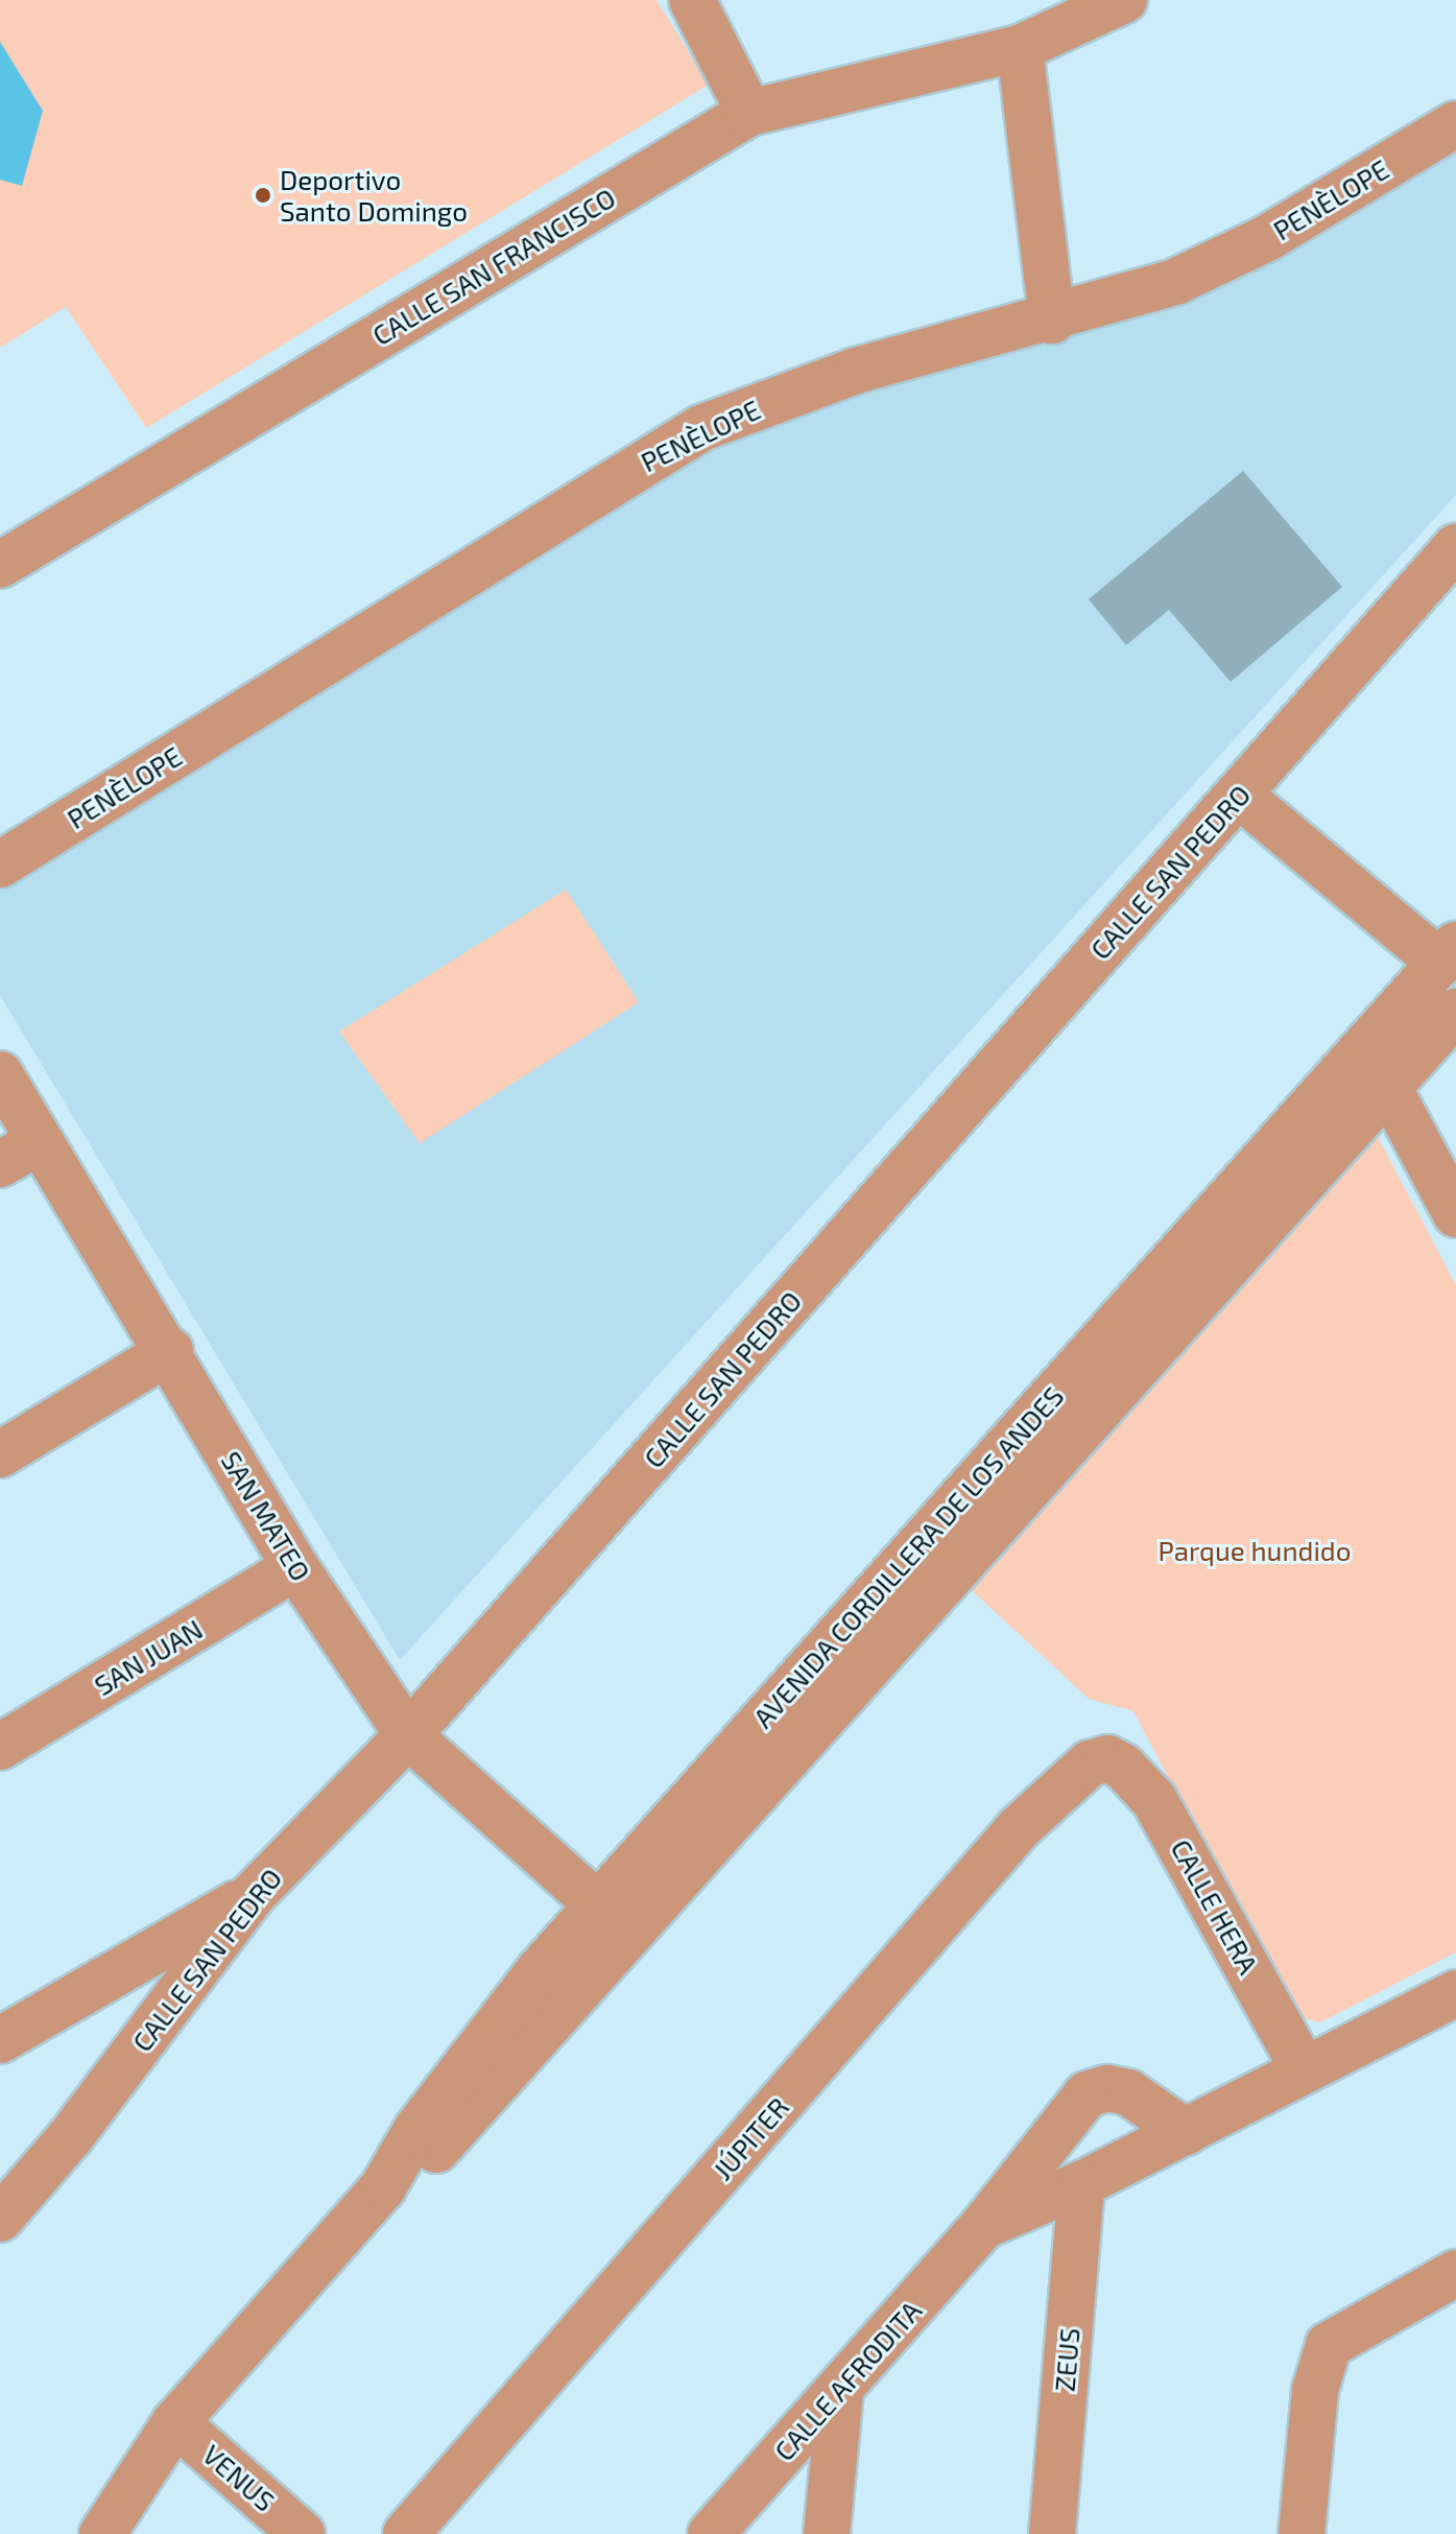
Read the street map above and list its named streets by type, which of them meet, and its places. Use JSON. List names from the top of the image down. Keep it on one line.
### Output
{"streets":{"street":["PENÈLOPE","CALLE SAN FRANCISCO","CALLE SAN PEDRO","SAN MATEO","AVENIDA CORDILLERA DE LOS ANDES","SAN JUAN","CALLE HERA","JÚPITER","ZEUS","CALLE AFRODITA","VENUS"]},"crossings":[["CALLE SAN PEDRO","SAN MATEO"],["SAN MATEO","AVENIDA CORDILLERA DE LOS ANDES"],["SAN MATEO","SAN JUAN"],["AVENIDA CORDILLERA DE LOS ANDES","VENUS"],["CALLE HERA","JÚPITER"],["CALLE HERA","CALLE AFRODITA"],["ZEUS","CALLE AFRODITA"]],"parks":["Parque hundido"],"places":["Deportivo Santo Domingo"]}
